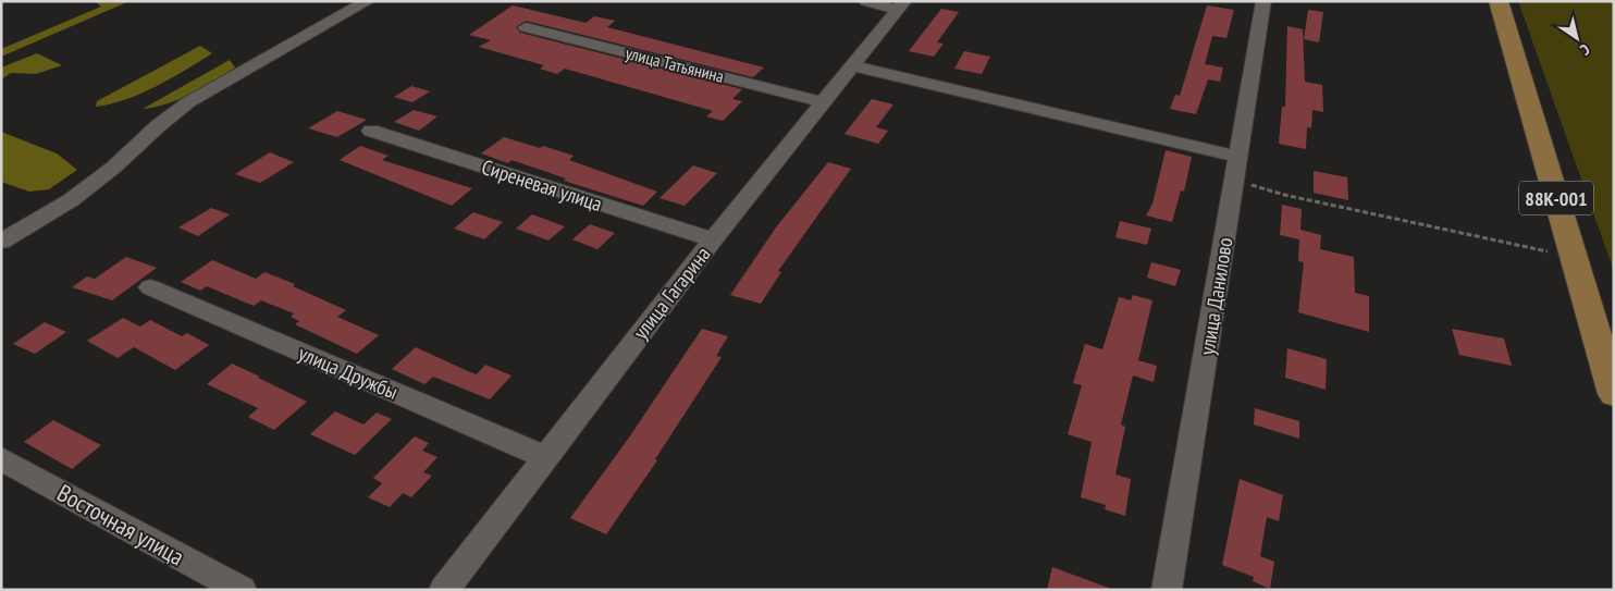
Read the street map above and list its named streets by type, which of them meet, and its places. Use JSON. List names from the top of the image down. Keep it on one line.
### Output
{"streets":{"main road":["88К-001"],"street":["улица Татьянина","Сиреневая улица","улица Гагарина","улица Данилово","улица Дружбы","Восточная улица"]},"crossings":[["улица Татьянина","улица Гагарина"],["Сиреневая улица","улица Гагарина"],["улица Гагарина","улица Дружбы"]],"north":"bottom right"}
